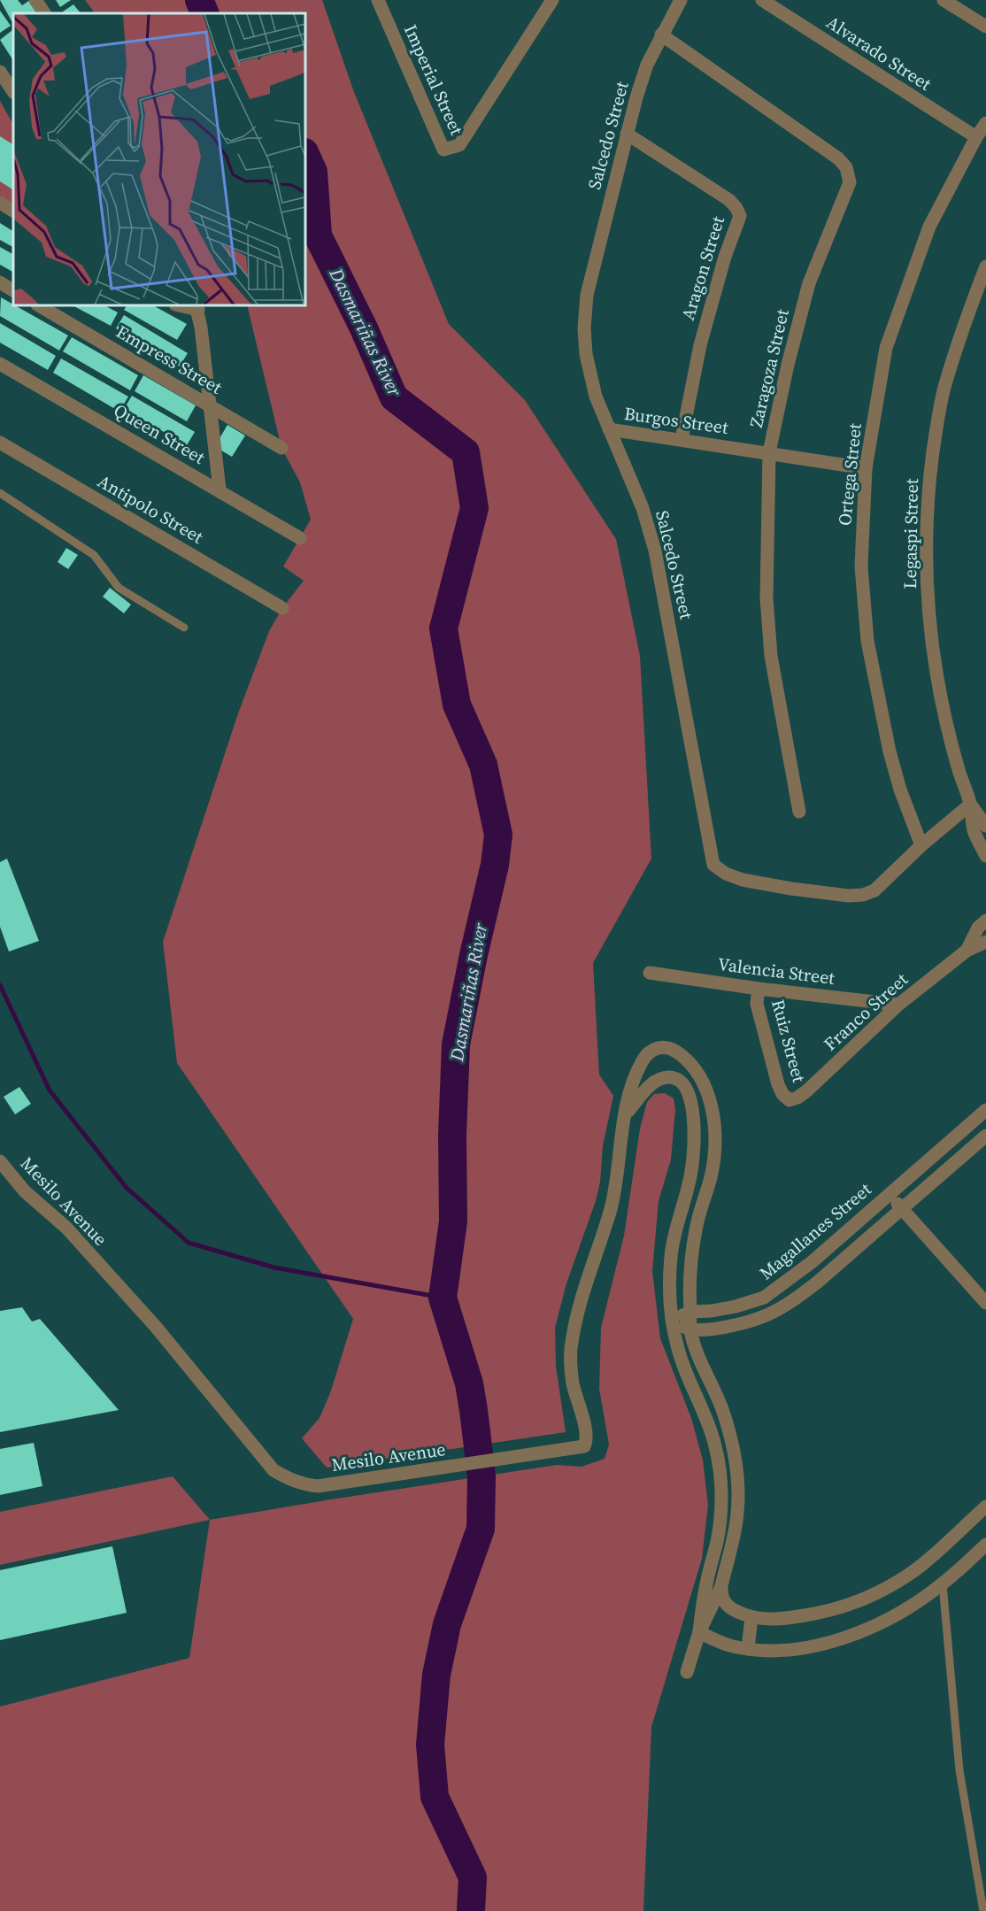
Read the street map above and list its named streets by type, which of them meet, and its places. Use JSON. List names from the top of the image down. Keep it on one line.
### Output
{"streets":{"street":["Alvarado Street","Imperial Street","Salcedo Street","Aragon Street","Empress Street","Zaragoza Street","Burgos Street","Queen Street","Ortega Street","Antipolo Street","Legaspi Street","Valencia Street","Franco Street","Ruiz Street","Mesilo Avenue","Magallanes Street"]},"crossings":[["Alvarado Street","Ortega Street"],["Salcedo Street","Aragon Street"],["Salcedo Street","Zaragoza Street"],["Salcedo Street","Burgos Street"],["Salcedo Street","Ortega Street"],["Salcedo Street","Legaspi Street"],["Aragon Street","Burgos Street"],["Zaragoza Street","Burgos Street"],["Burgos Street","Ortega Street"],["Valencia Street","Franco Street"],["Valencia Street","Ruiz Street"],["Franco Street","Ruiz Street"],["Mesilo Avenue","Magallanes Street"]],"water":["Dasmariñas River"]}
